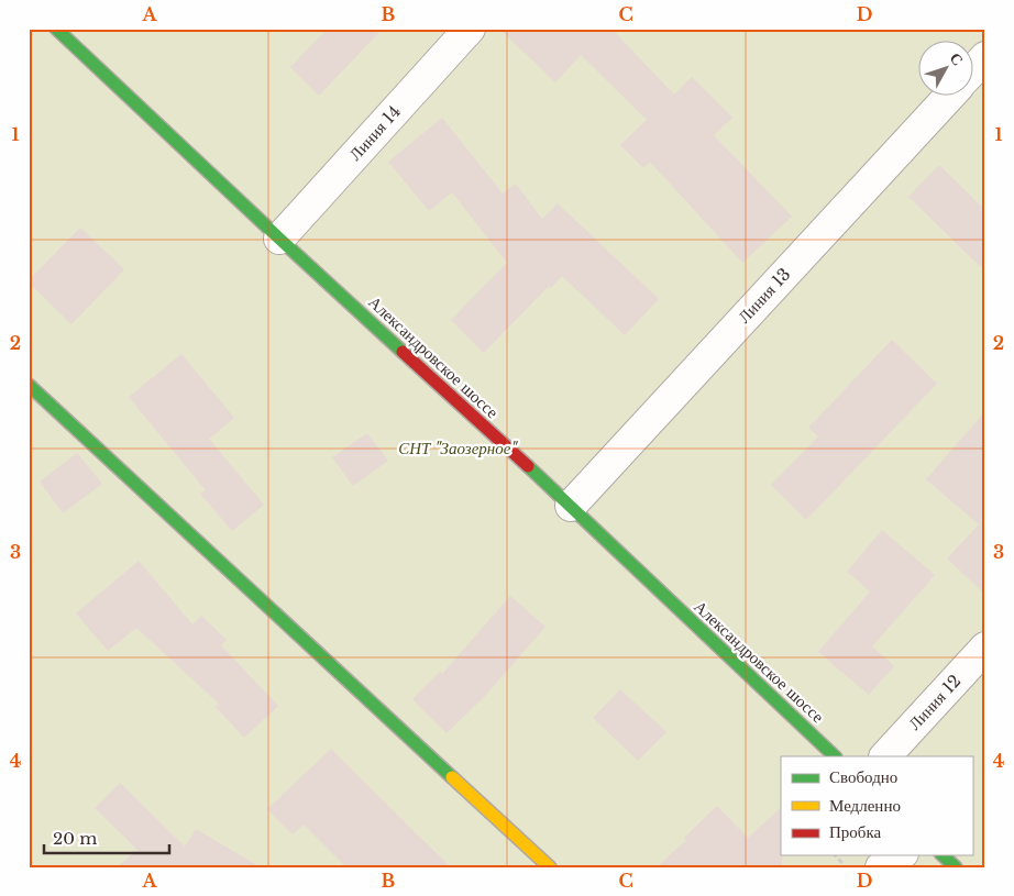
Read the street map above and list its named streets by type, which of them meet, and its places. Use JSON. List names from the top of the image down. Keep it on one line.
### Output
{"streets":{"street":["Линия 14","Линия 13","Александровское шоссе","Линия 12"]},"crossings":[["Линия 14","Александровское шоссе"],["Линия 13","Александровское шоссе"]],"parks":["СНТ \"Заозерное\""],"legend":["Свободно","Медленно","Пробка"],"scale_bar":"20 m","north":"top right","grid":{"columns":["A","B","C","D"],"rows":["1","2","3","4"]}}
